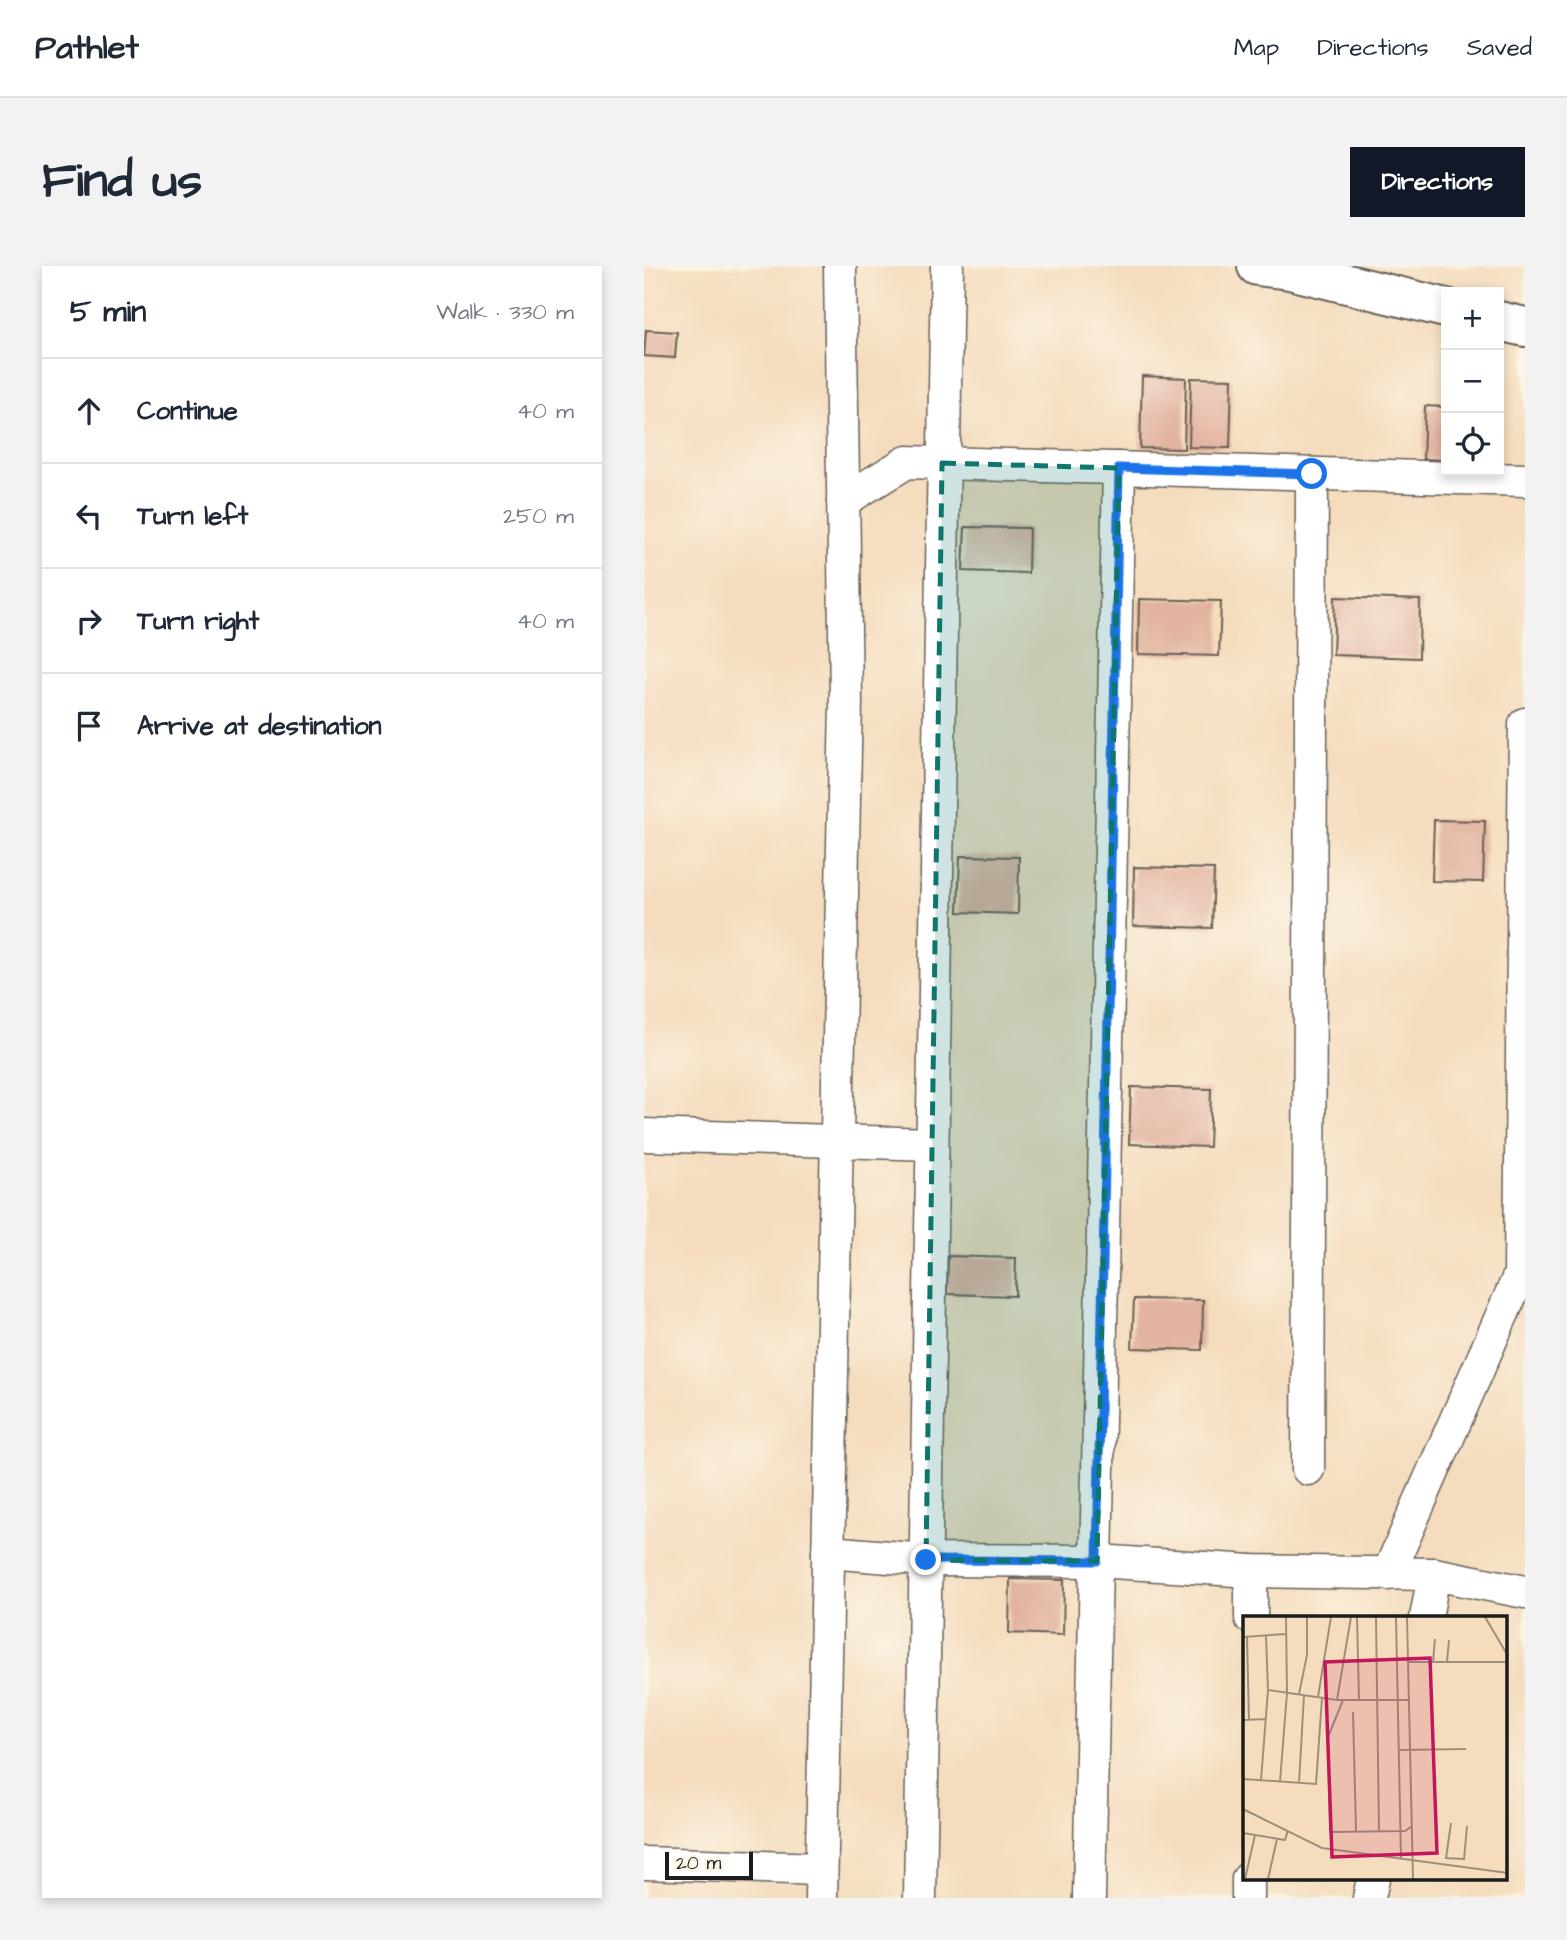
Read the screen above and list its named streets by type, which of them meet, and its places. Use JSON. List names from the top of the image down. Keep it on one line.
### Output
{"scale_bar":"20 m","page":{"header":"Pathlet","nav":["Map","Directions","Saved"],"buttons":"Directions","title":"Find us","heading":["5 min","Walk · 330 m"],"map_buttons":["+","−"],"list":[["Continue","40 m"],["Turn left","250 m"],["Turn right","40 m"],"Arrive at destination"],"scale":"20 m"}}
